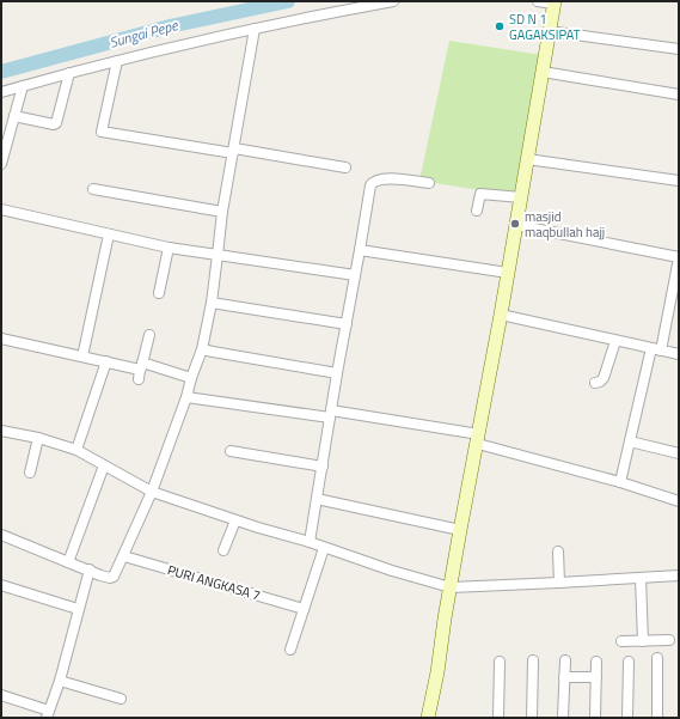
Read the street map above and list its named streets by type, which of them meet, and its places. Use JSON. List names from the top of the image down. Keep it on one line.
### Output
{"streets":{"street":["PURI ANGKASA 7"]},"water":["Sungai Pepe"],"places":["SD N 1 GAGAKSIPAT","masjid maqbullah hajj"]}
